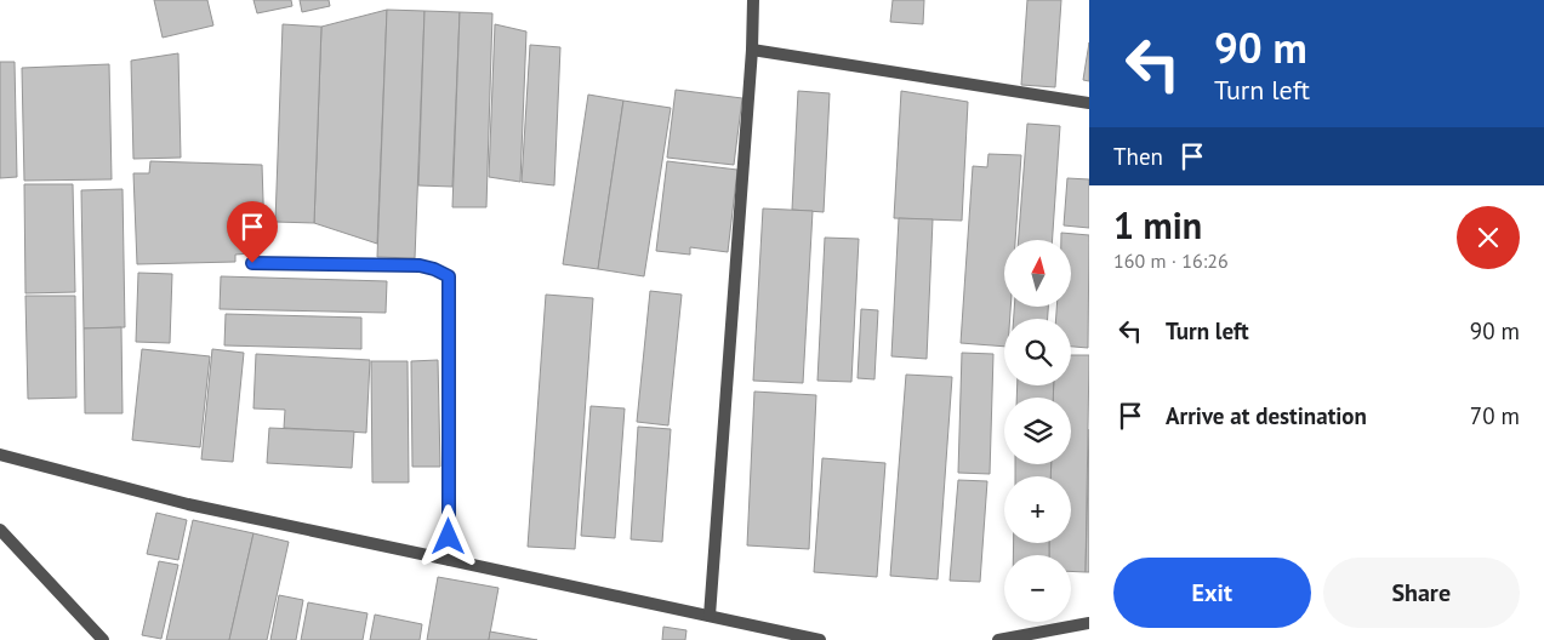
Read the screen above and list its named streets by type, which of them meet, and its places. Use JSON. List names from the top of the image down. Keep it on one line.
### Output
{"north":"top","page":{"turn":["90 m","Turn left"],"then":"Then","heading":["1 min","160 m · 16:26"],"map_buttons":["+","−"],"list":[{"name":"Turn left","value":"90 m"},{"name":"Arrive at destination","value":"70 m"}],"buttons":["Exit","Share"]}}
